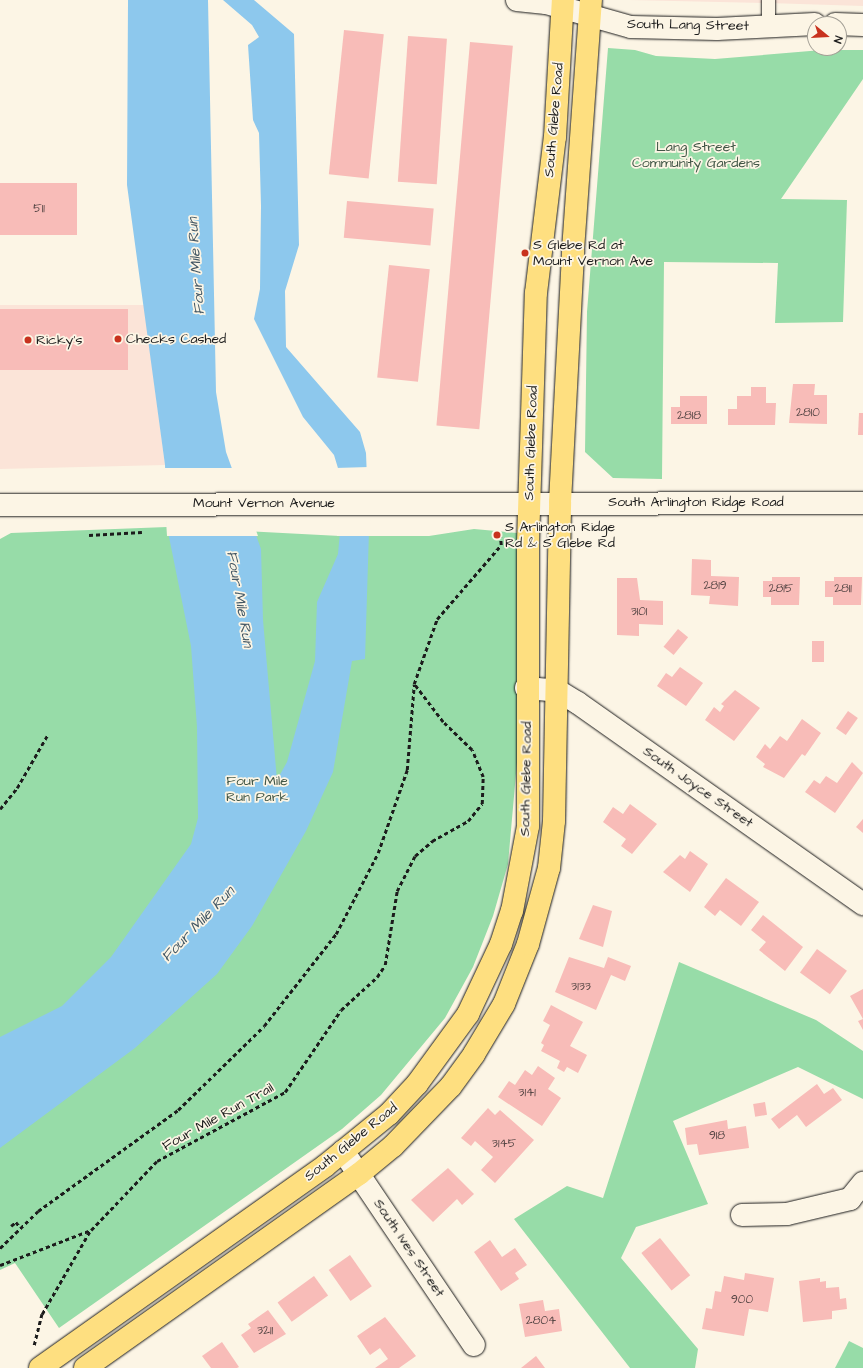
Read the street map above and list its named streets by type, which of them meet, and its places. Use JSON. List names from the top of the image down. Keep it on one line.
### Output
{"streets":{"main road":["South Glebe Road"],"street":["South Lang Street","South Arlington Ridge Road","Mount Vernon Avenue","South Joyce Street","South Ives Street"],"path":["Four Mile Run Trail"]},"crossings":[["South Lang Street","South Glebe Road"],["South Glebe Road","South Arlington Ridge Road"],["South Glebe Road","Mount Vernon Avenue"],["South Glebe Road","South Joyce Street"],["South Glebe Road","South Ives Street"],["South Arlington Ridge Road","Mount Vernon Avenue"]],"water":["Four Mile Run"],"parks":["Lang Street Community Gardens","Four Mile Run Park"],"places":["S Glebe Rd at Mount Vernon Ave","Checks Cashed","Ricky's","S Arlington Ridge Rd & S Glebe Rd"],"house_numbers":["511","2810","2818","2819","2815","2811","3101","3133","3141","918","3145","900","2804","3211"],"north":"right"}
